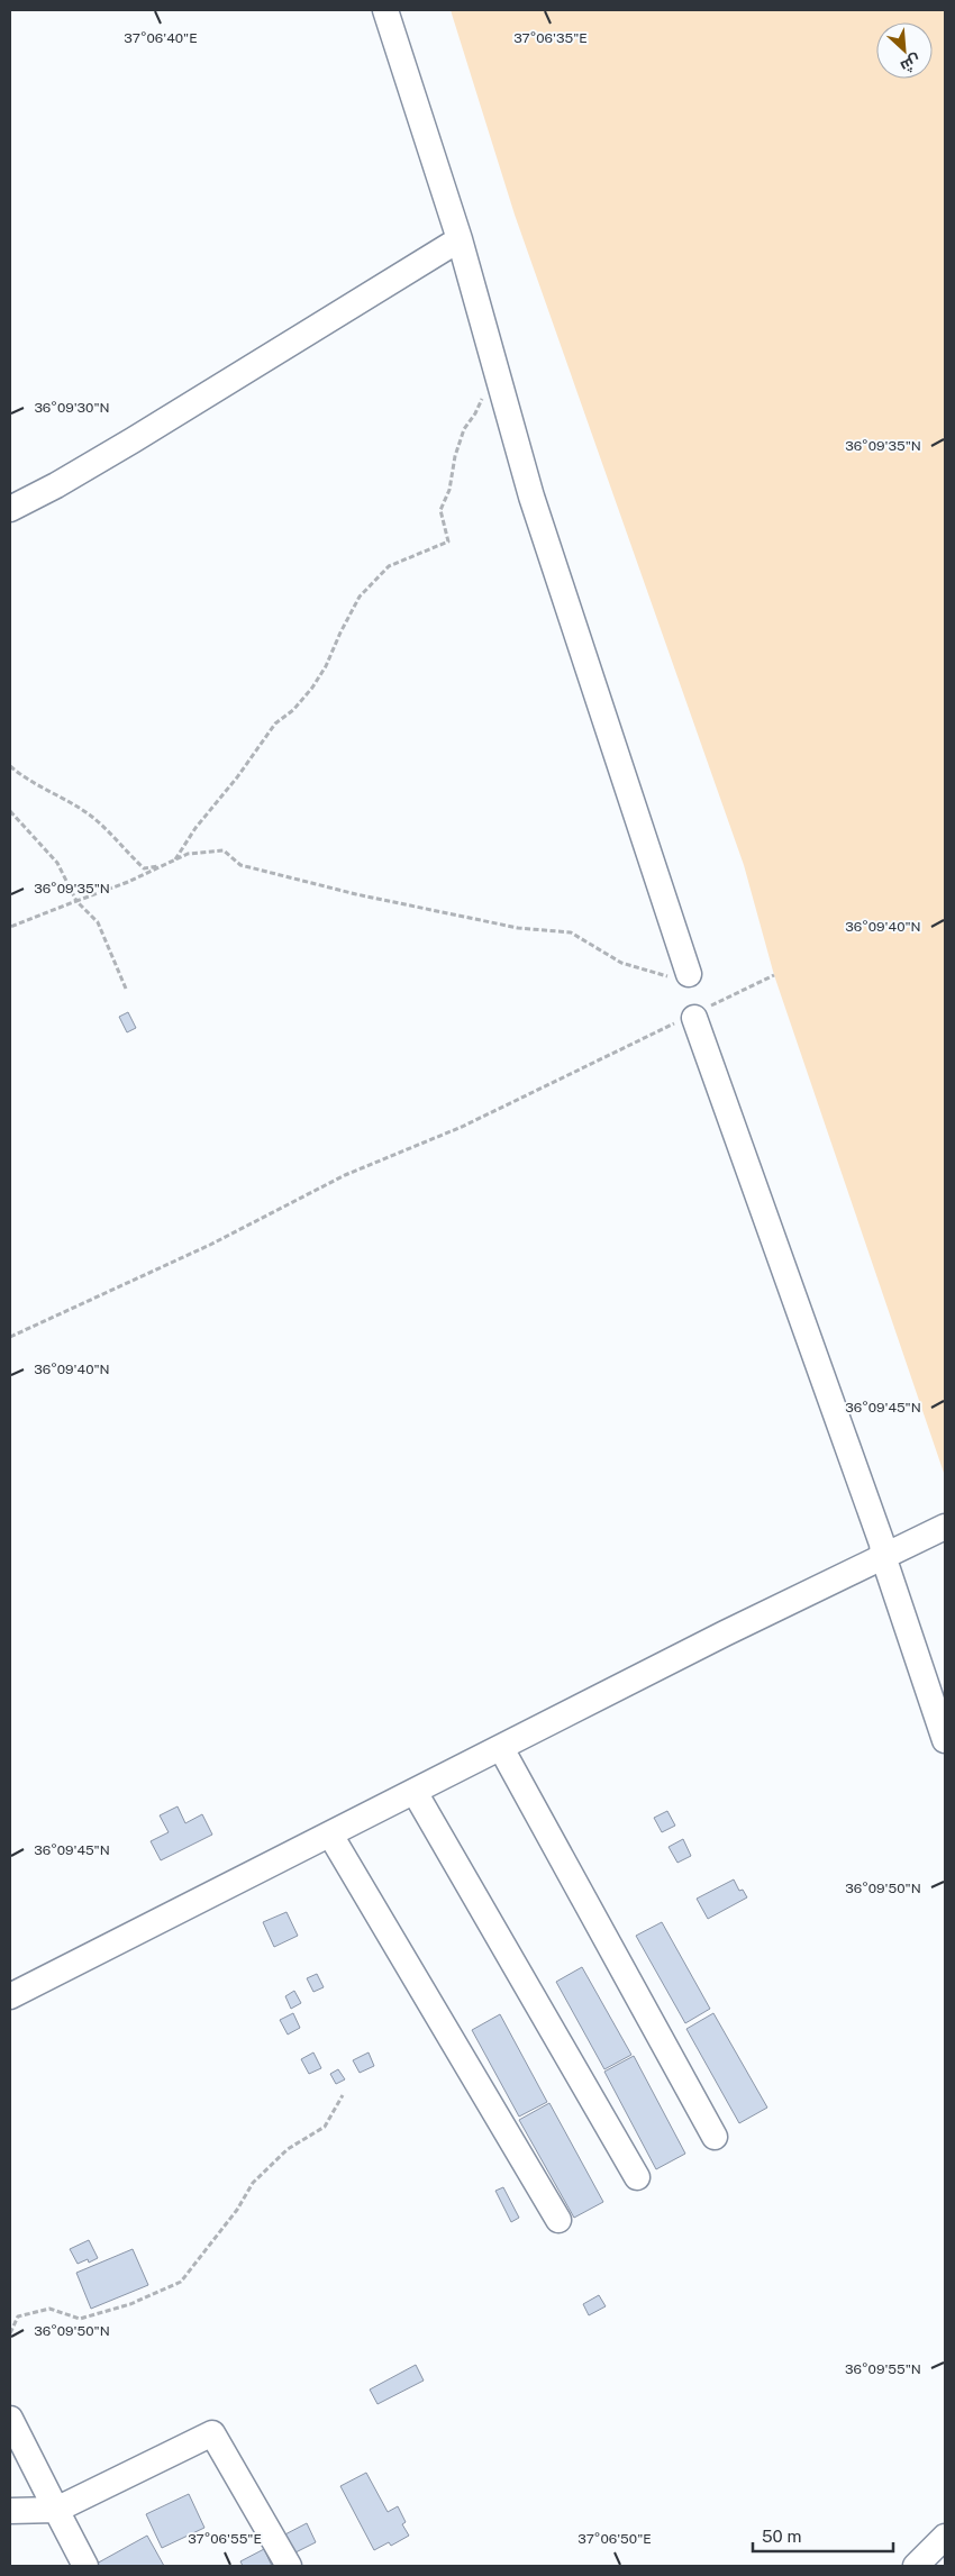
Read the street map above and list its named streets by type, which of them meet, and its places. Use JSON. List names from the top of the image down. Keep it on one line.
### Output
{"scale_bar":"50 m","north":"bottom right","coordinates":["37°06'40\"E","37°06'35\"E","36°09'30\"N","36°09'35\"N","36°09'40\"N","36°09'45\"N","36°09'50\"N","36°09'55\"N","37°06'55\"E","37°06'50\"E"]}
